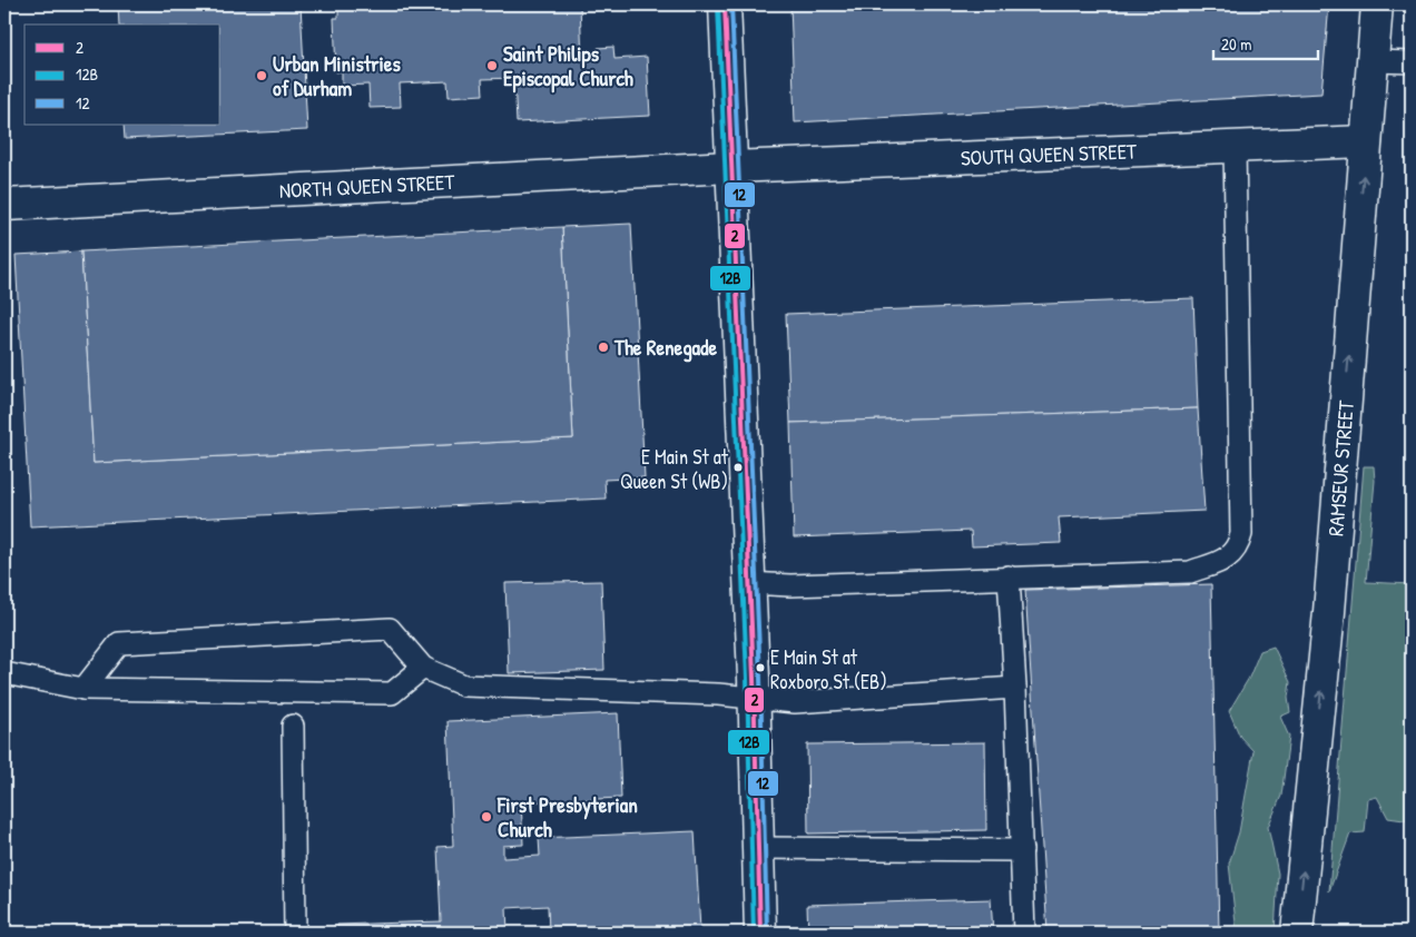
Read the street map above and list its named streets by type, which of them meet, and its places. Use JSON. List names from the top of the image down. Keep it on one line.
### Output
{"streets":{"street":["SOUTH QUEEN STREET","NORTH QUEEN STREET","RAMSEUR STREET"]},"crossings":[["SOUTH QUEEN STREET","NORTH QUEEN STREET"],["SOUTH QUEEN STREET","RAMSEUR STREET"]],"one_way":["RAMSEUR STREET"],"places":["Saint Philips Episcopal Church","Urban Ministries of Durham","The Renegade","E Main St at Queen St (WB)","E Main St at Roxboro St (EB)","First Presbyterian Church"],"lines":["transit line 2","transit line 12B","transit line 12"],"legend":["2","12B","12"],"scale_bar":"20 m"}
